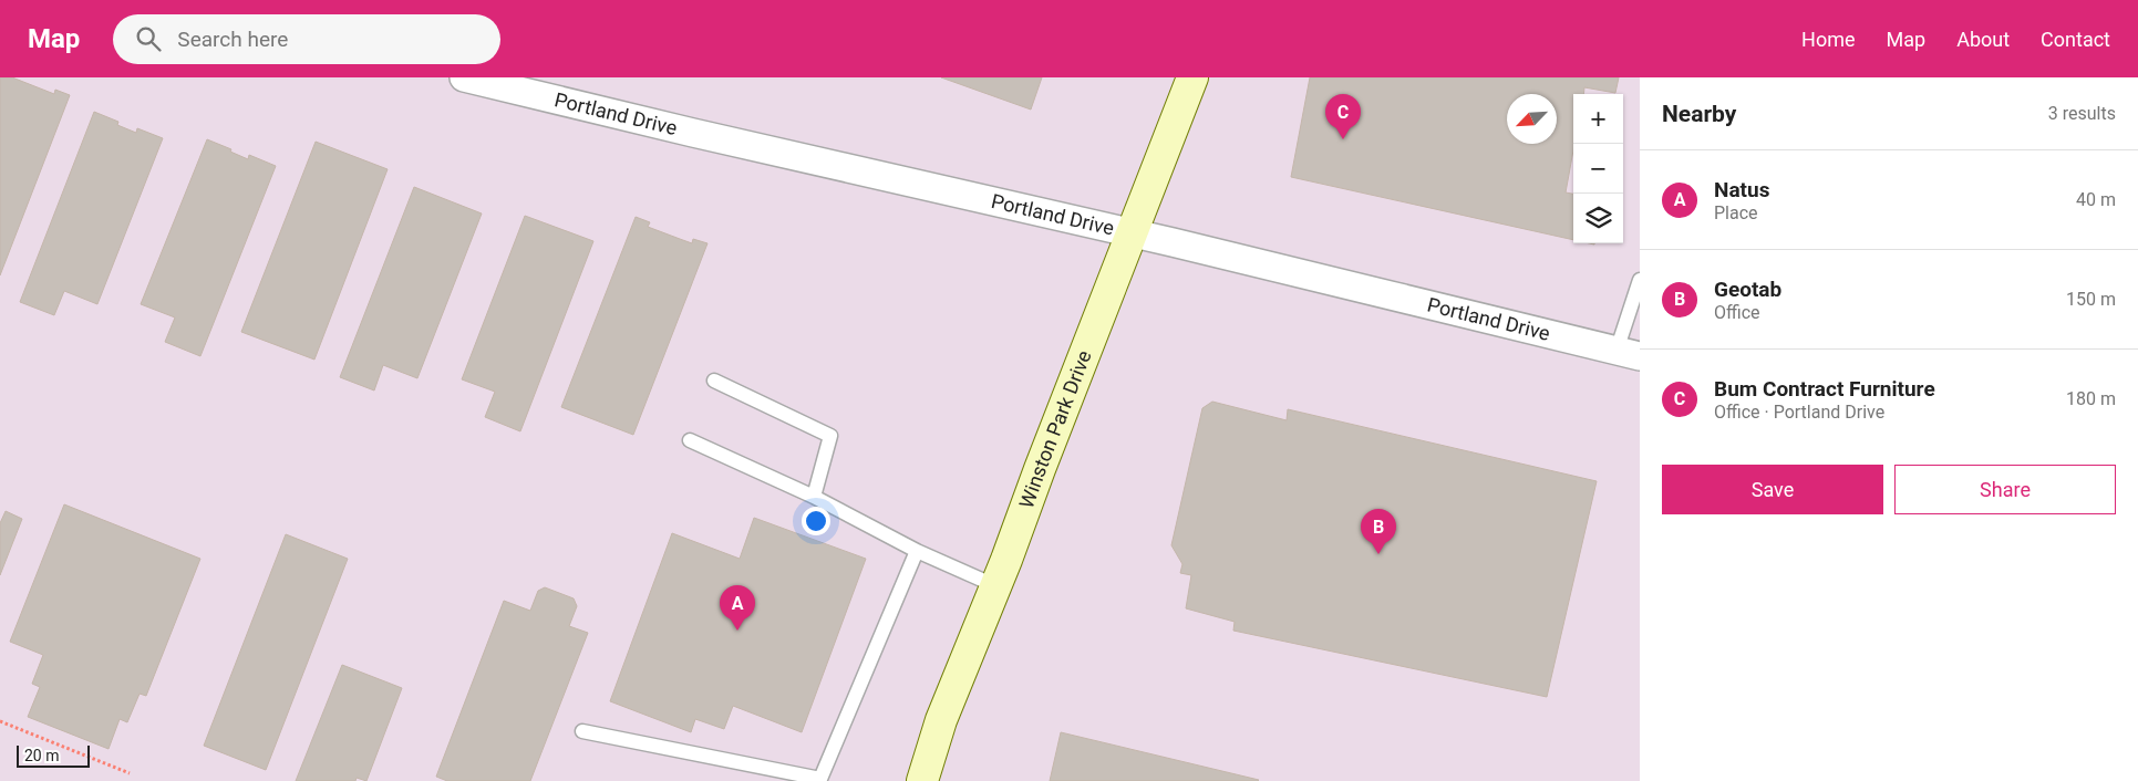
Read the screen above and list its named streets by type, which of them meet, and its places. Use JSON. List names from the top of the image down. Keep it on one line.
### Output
{"streets":{"street":["Portland Drive","Winston Park Drive"]},"crossings":[["Portland Drive","Winston Park Drive"]],"scale_bar":"20 m","north":"bottom left","page":{"header":"Map","search":"Search here","nav":["Home","Map","About","Contact"],"heading":["Nearby","3 results"],"map_buttons":["+","−"],"pins":["C","B","A"],"list":[{"mark":"A","name":"Natus","note":"Place","value":"40 m"},{"mark":"B","name":"Geotab","note":"Office","value":"150 m"},{"mark":"C","name":"Bum Contract Furniture","note":"Office · Portland Drive","value":"180 m"}],"buttons":["Save","Share"],"scale":"20 m"}}
